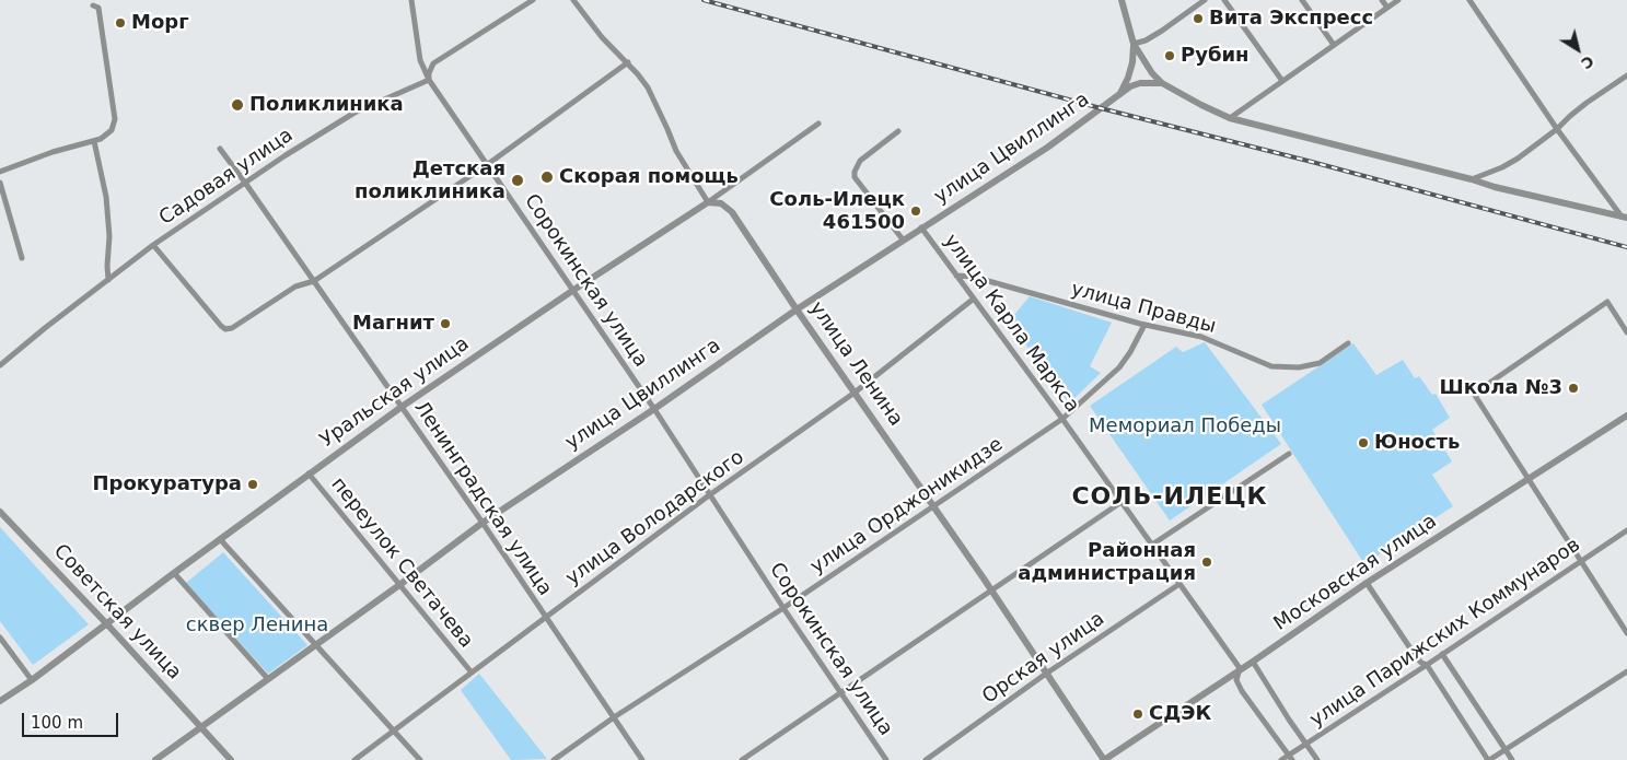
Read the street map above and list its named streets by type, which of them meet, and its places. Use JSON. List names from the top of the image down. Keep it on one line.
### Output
{"streets":{"street":["улица Цвиллинга","Садовая улица","Сорокинская улица","улица Правды","улица Карла Маркса","улица Ленина","Уральская улица","Ленинградская улица","улица Орджоникидзе","улица Володарского","переулок Светачева","Московская улица","Советская улица","улица Парижских Коммунаров","Орская улица"]},"crossings":[["улица Цвиллинга","Сорокинская улица"],["улица Цвиллинга","улица Карла Маркса"],["улица Цвиллинга","улица Ленина"],["улица Цвиллинга","Ленинградская улица"],["улица Цвиллинга","переулок Светачева"],["улица Цвиллинга","Советская улица"],["Садовая улица","Сорокинская улица"],["Садовая улица","Ленинградская улица"],["Сорокинская улица","Уральская улица"],["Сорокинская улица","улица Орджоникидзе"],["Сорокинская улица","улица Володарского"],["улица Правды","улица Карла Маркса"],["улица Правды","улица Орджоникидзе"],["улица Карла Маркса","улица Орджоникидзе"],["улица Карла Маркса","улица Володарского"],["улица Карла Маркса","Московская улица"],["улица Карла Маркса","улица Парижских Коммунаров"],["улица Карла Маркса","Орская улица"],["улица Ленина","Уральская улица"],["улица Ленина","улица Орджоникидзе"],["улица Ленина","улица Володарского"],["улица Ленина","Московская улица"],["улица Ленина","Орская улица"],["Уральская улица","Ленинградская улица"],["Уральская улица","переулок Светачева"],["Уральская улица","Советская улица"],["Ленинградская улица","улица Орджоникидзе"],["Ленинградская улица","улица Володарского"],["улица Володарского","переулок Светачева"]],"districts":["СОЛЬ-ИЛЕЦК"],"parks":["Мемориал Победы","сквер Ленина"],"places":["Вита Экспресс","Морг","Рубин","Поликлиника","Скорая помощь","Детская поликлиника","Соль-Илецк 461500","Магнит","Школа №3","Юность","Прокуратура","Районная администрация","СДЭК"],"scale_bar":"100 m","north":"bottom right"}
